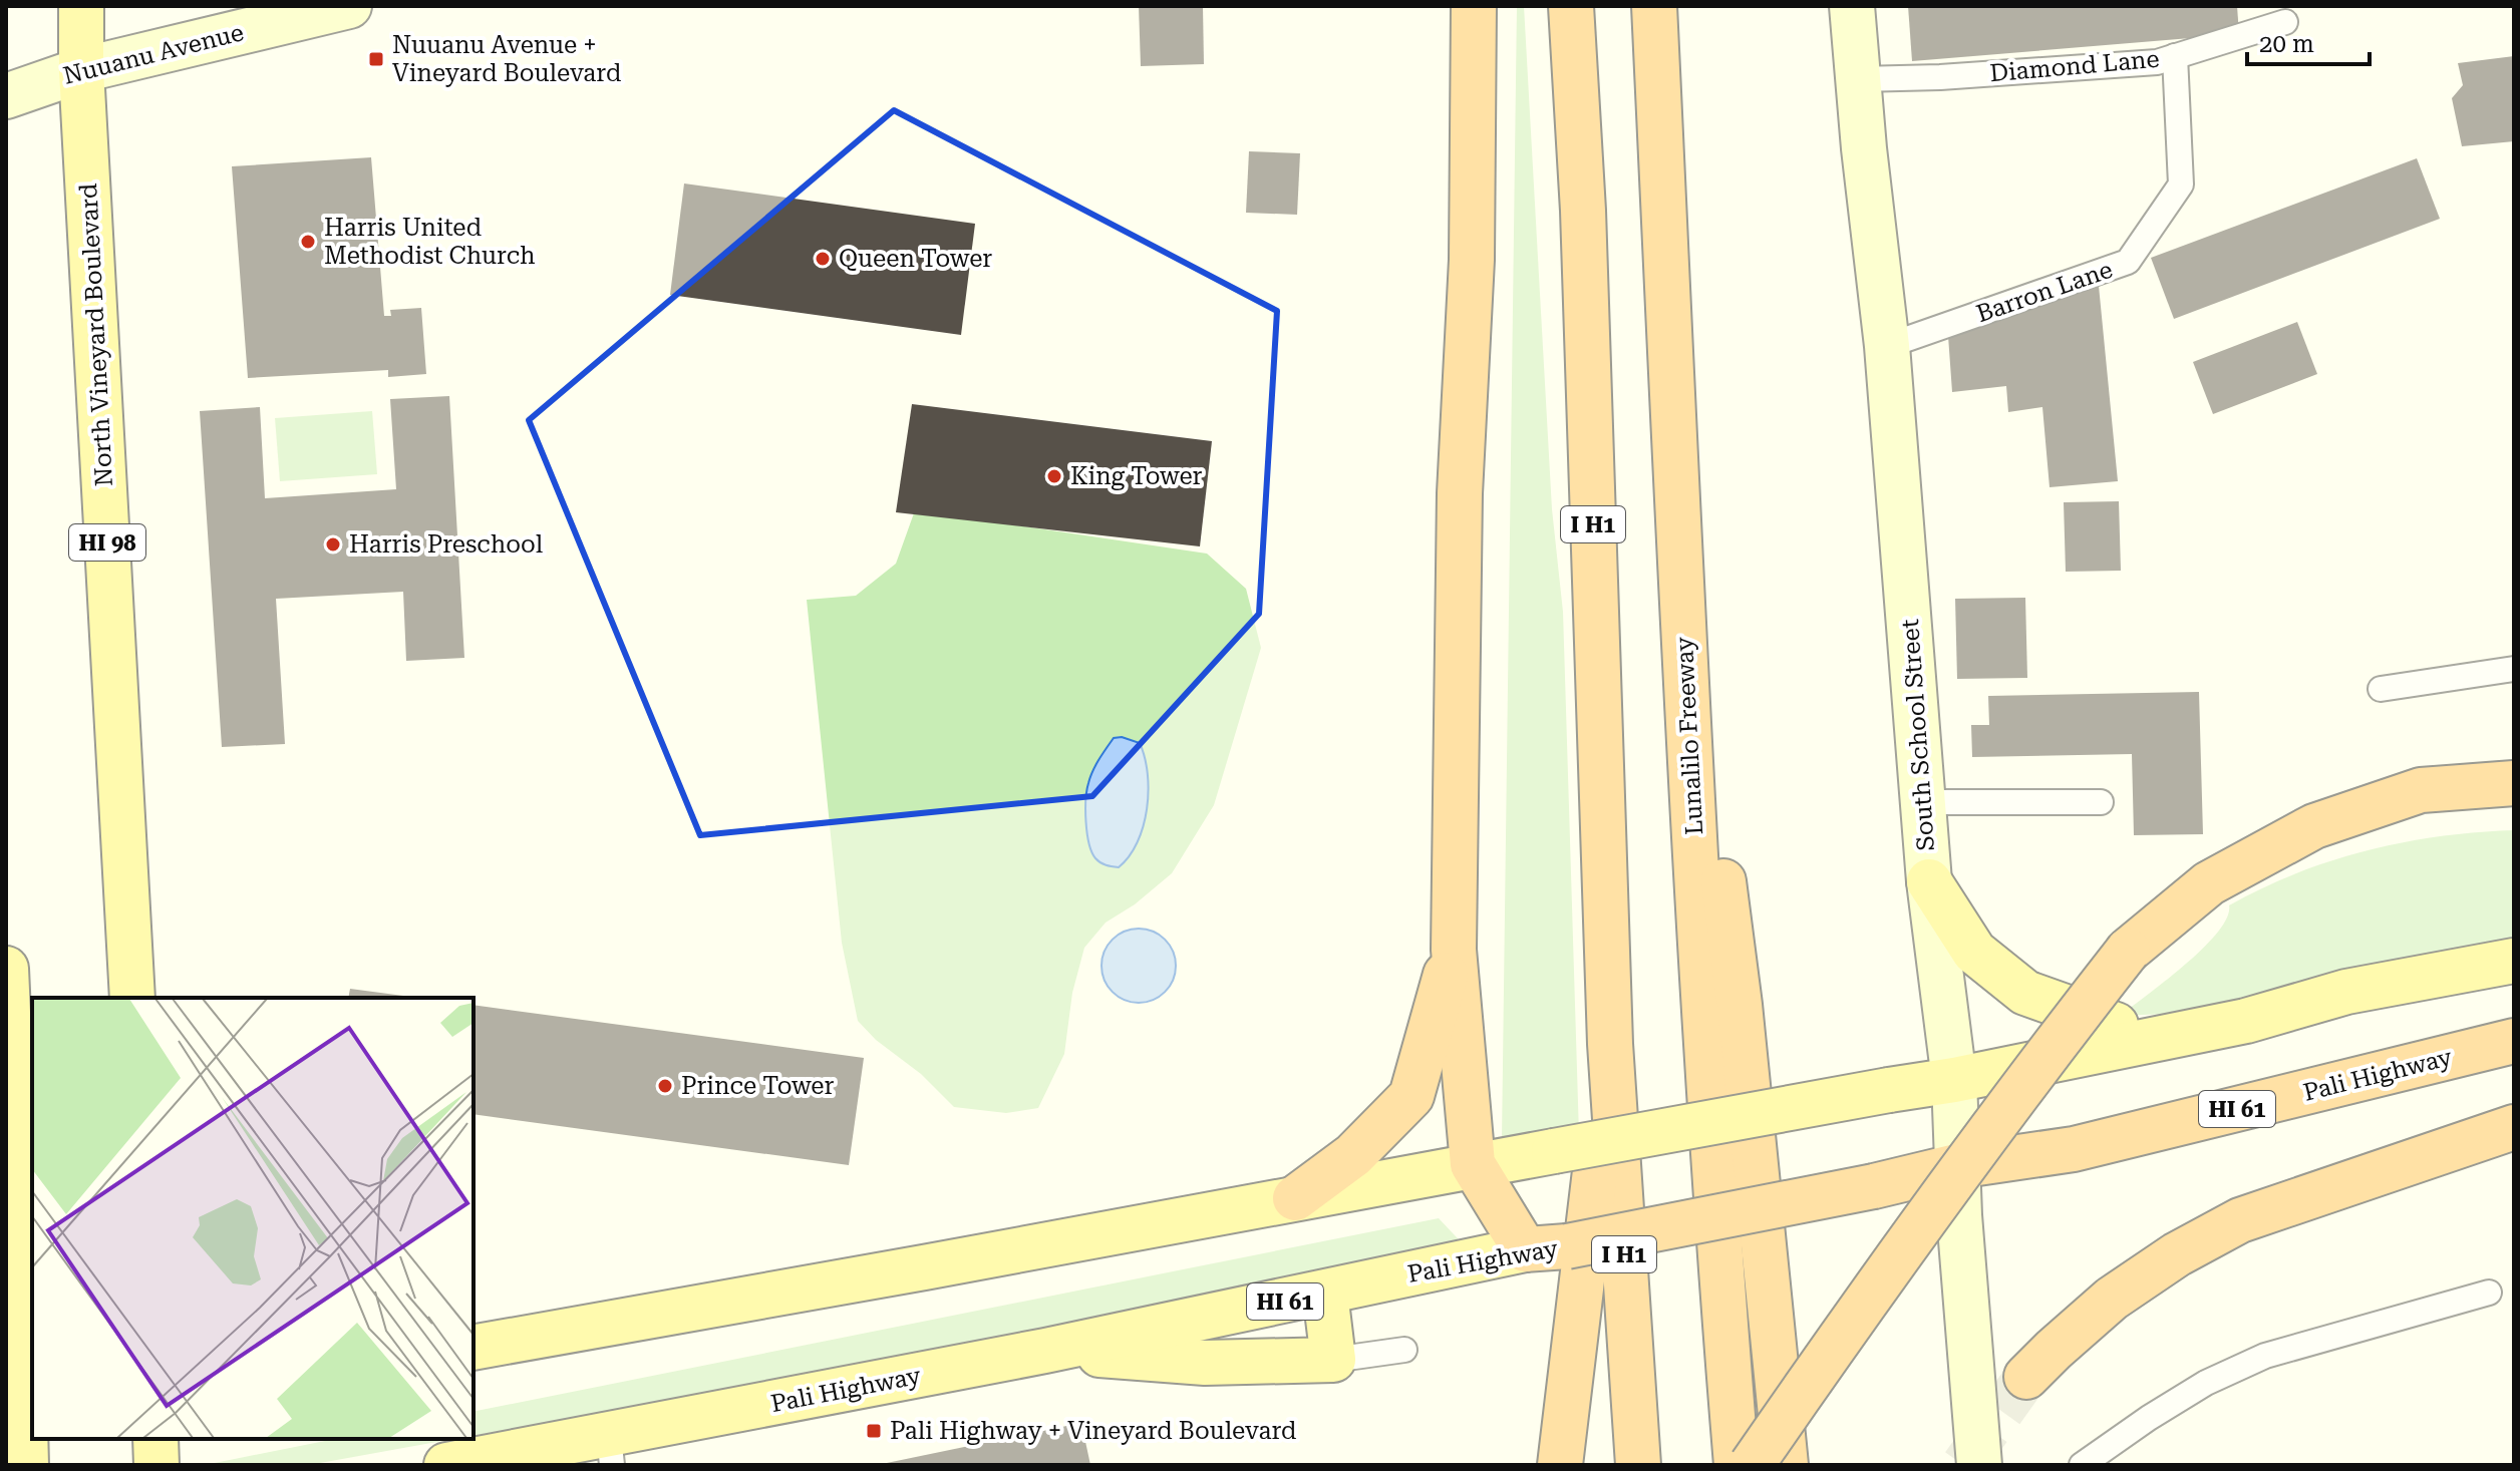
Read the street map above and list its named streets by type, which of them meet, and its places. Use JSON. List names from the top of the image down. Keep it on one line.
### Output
{"streets":{"highway":["I H1","Lunalilo Freeway","Pali Highway","HI 61"],"main road":["Nuuanu Avenue","North Vineyard Boulevard","HI 98","South School Street"],"lane":["Diamond Lane","Barron Lane"]},"crossings":[["Nuuanu Avenue","North Vineyard Boulevard"],["Diamond Lane","Barron Lane"],["Diamond Lane","South School Street"],["Barron Lane","South School Street"],["South School Street","Pali Highway"]],"places":{"transit":["Nuuanu Avenue + Vineyard Boulevard","Pali Highway + Vineyard Boulevard"],"other":["Harris United Methodist Church","Queen Tower","King Tower","Harris Preschool","Prince Tower"]},"scale_bar":"20 m"}
